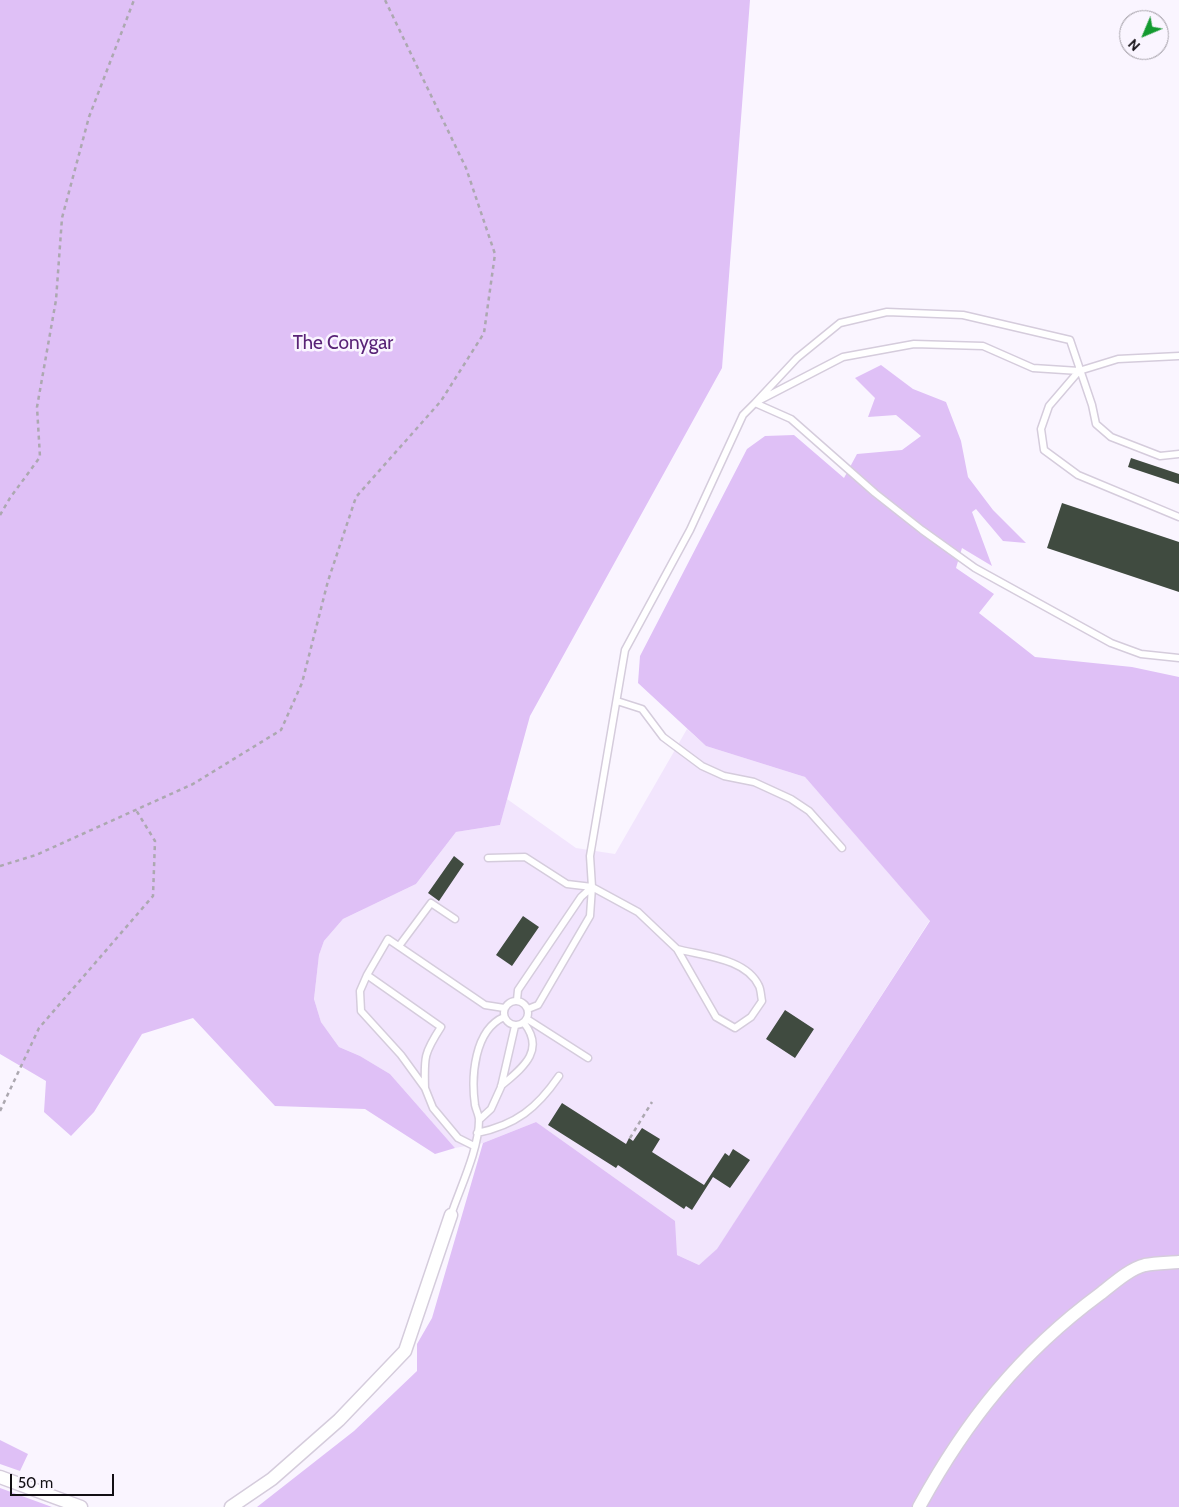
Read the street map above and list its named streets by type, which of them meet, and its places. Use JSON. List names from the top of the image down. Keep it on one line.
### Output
{"parks":["The Conygar"],"scale_bar":"50 m","north":"bottom left"}
